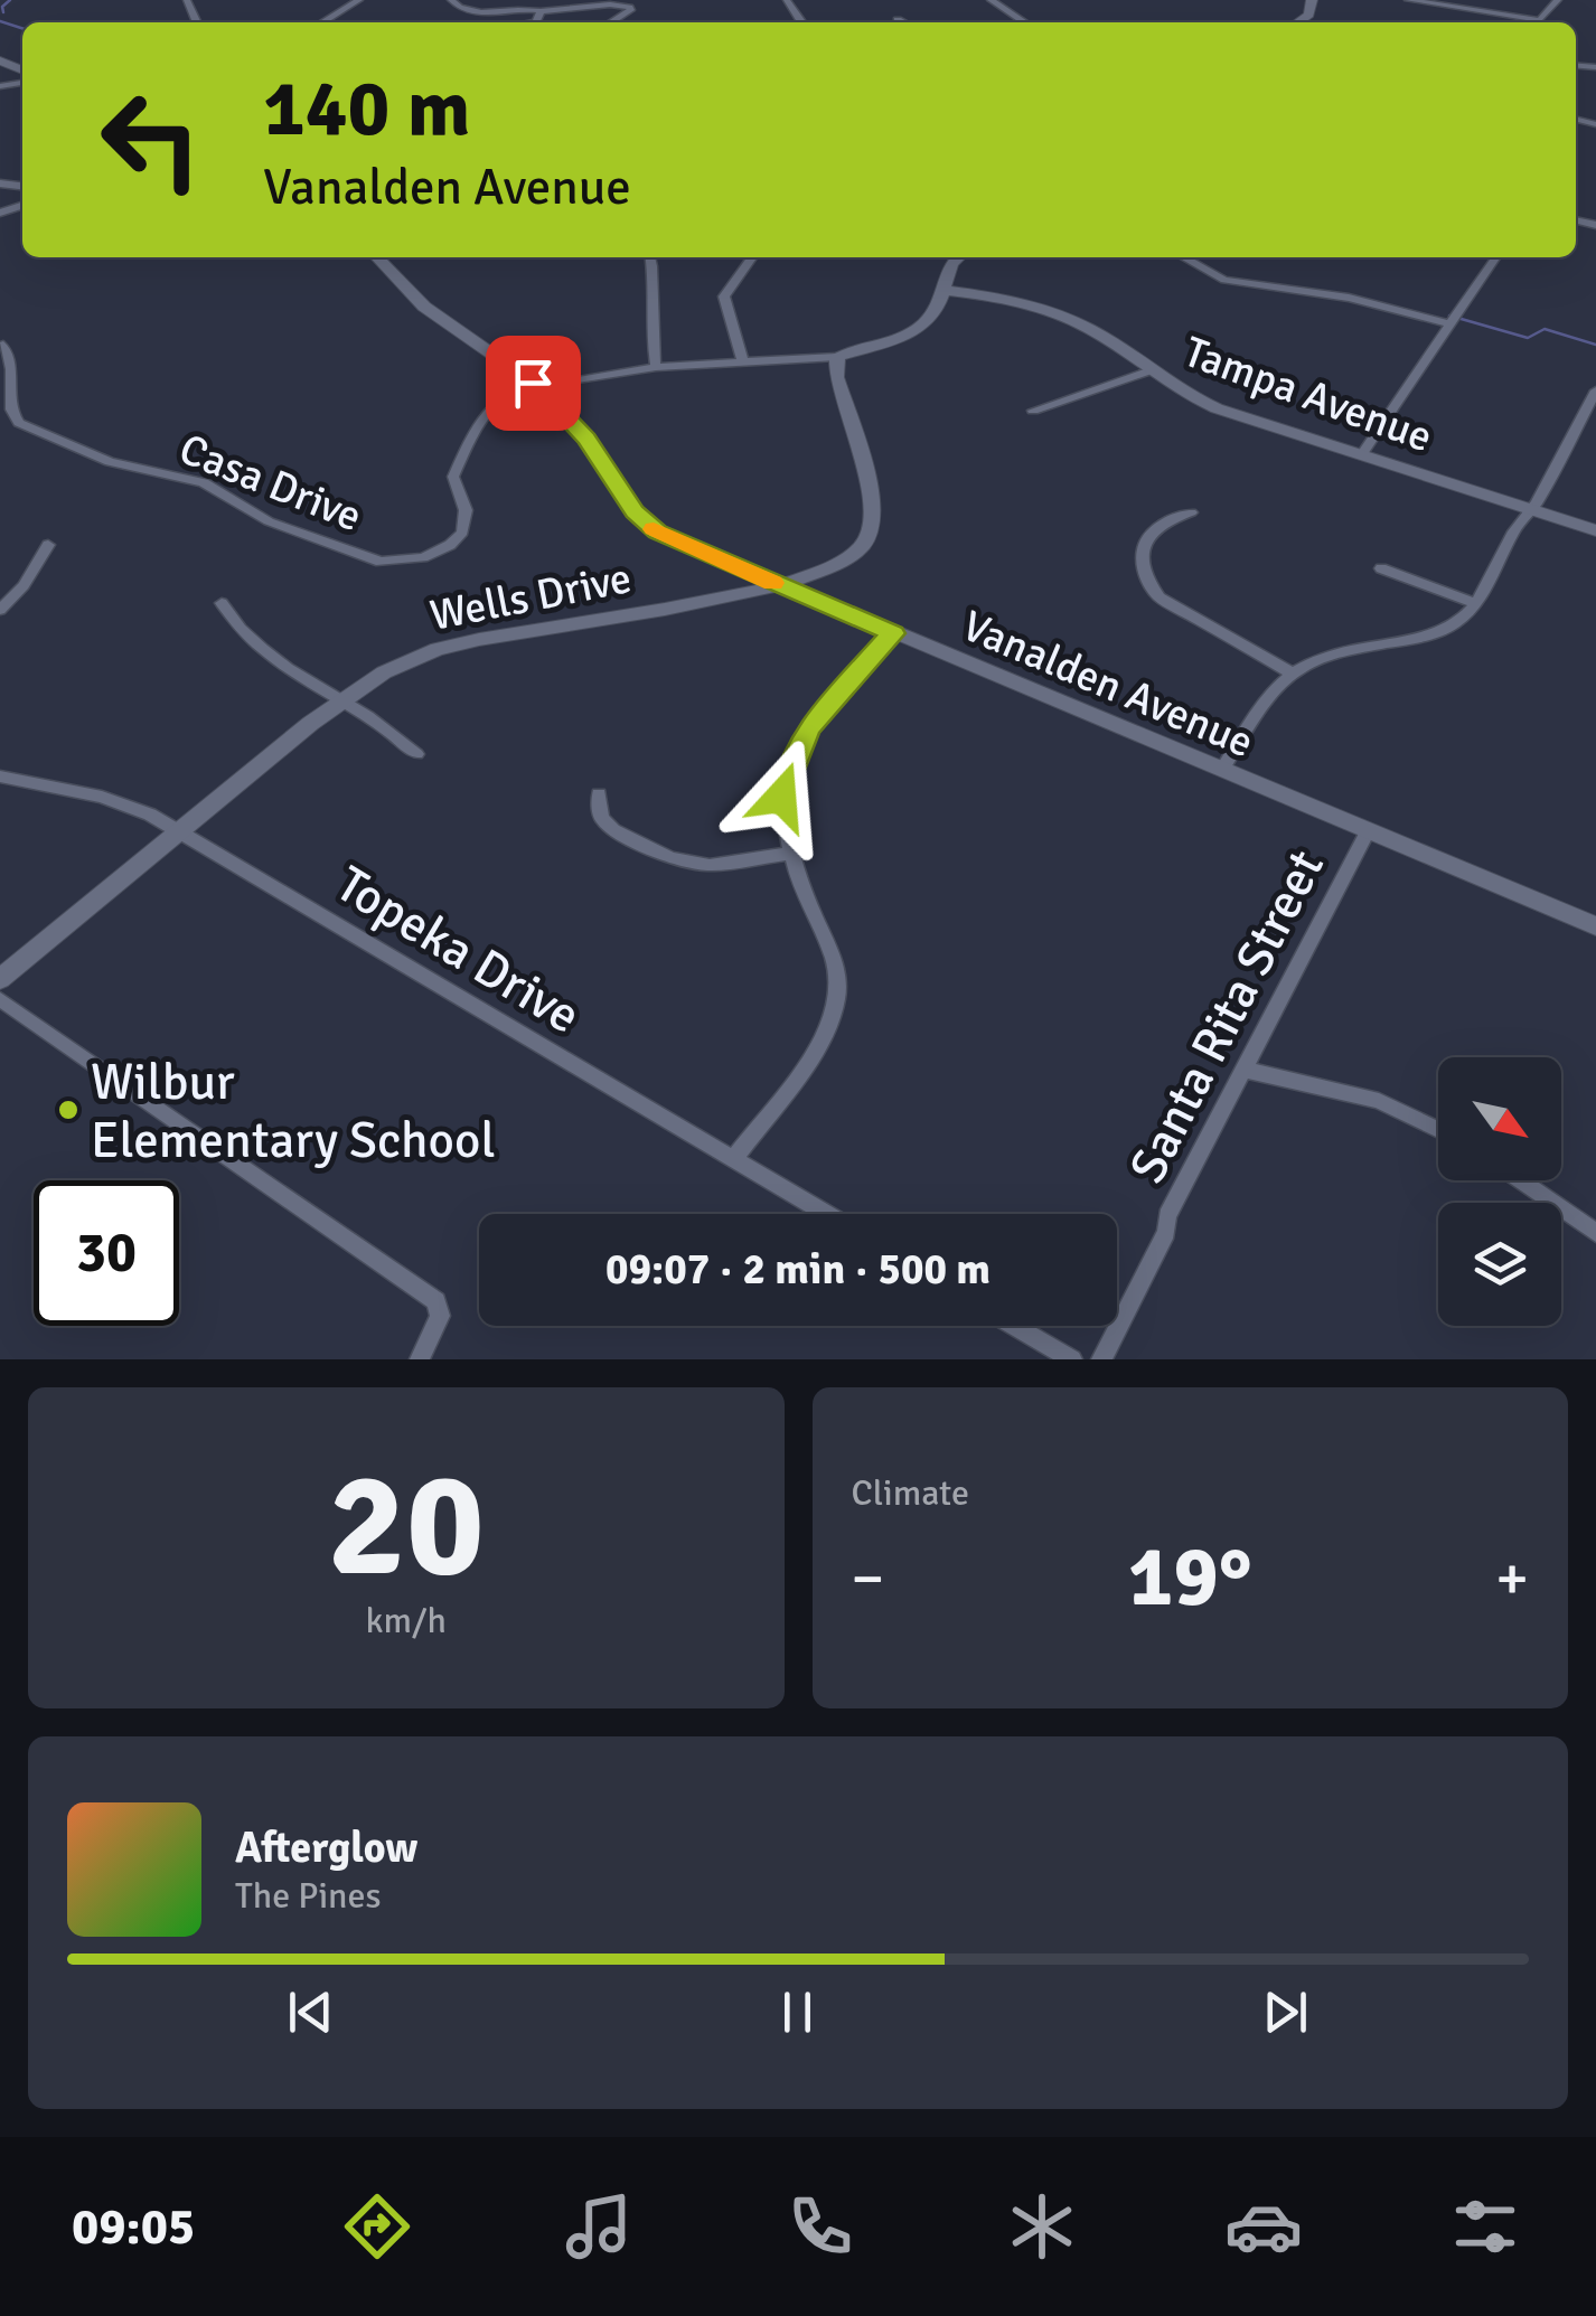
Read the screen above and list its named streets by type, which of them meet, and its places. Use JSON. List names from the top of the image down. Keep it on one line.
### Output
{"streets":{"main road":["Tampa Avenue","Wells Drive","Vanalden Avenue"],"street":["Casa Drive","Topeka Drive","Santa Rita Street"]},"crossings":[["Casa Drive","Wells Drive"],["Casa Drive","Vanalden Avenue"],["Wells Drive","Vanalden Avenue"],["Wells Drive","Topeka Drive"],["Vanalden Avenue","Santa Rita Street"]],"places":["Wilbur Elementary School"],"north":"bottom right","page":{"turn":["140 m","Vanalden Avenue"],"limit":"30","trip":"09:07 · 2 min · 500 m","tile":[["20","km/h"],"Climate"],"heat":["−","19°","+"],"song":["Afterglow","The Pines"],"tabs":"09:05"}}
